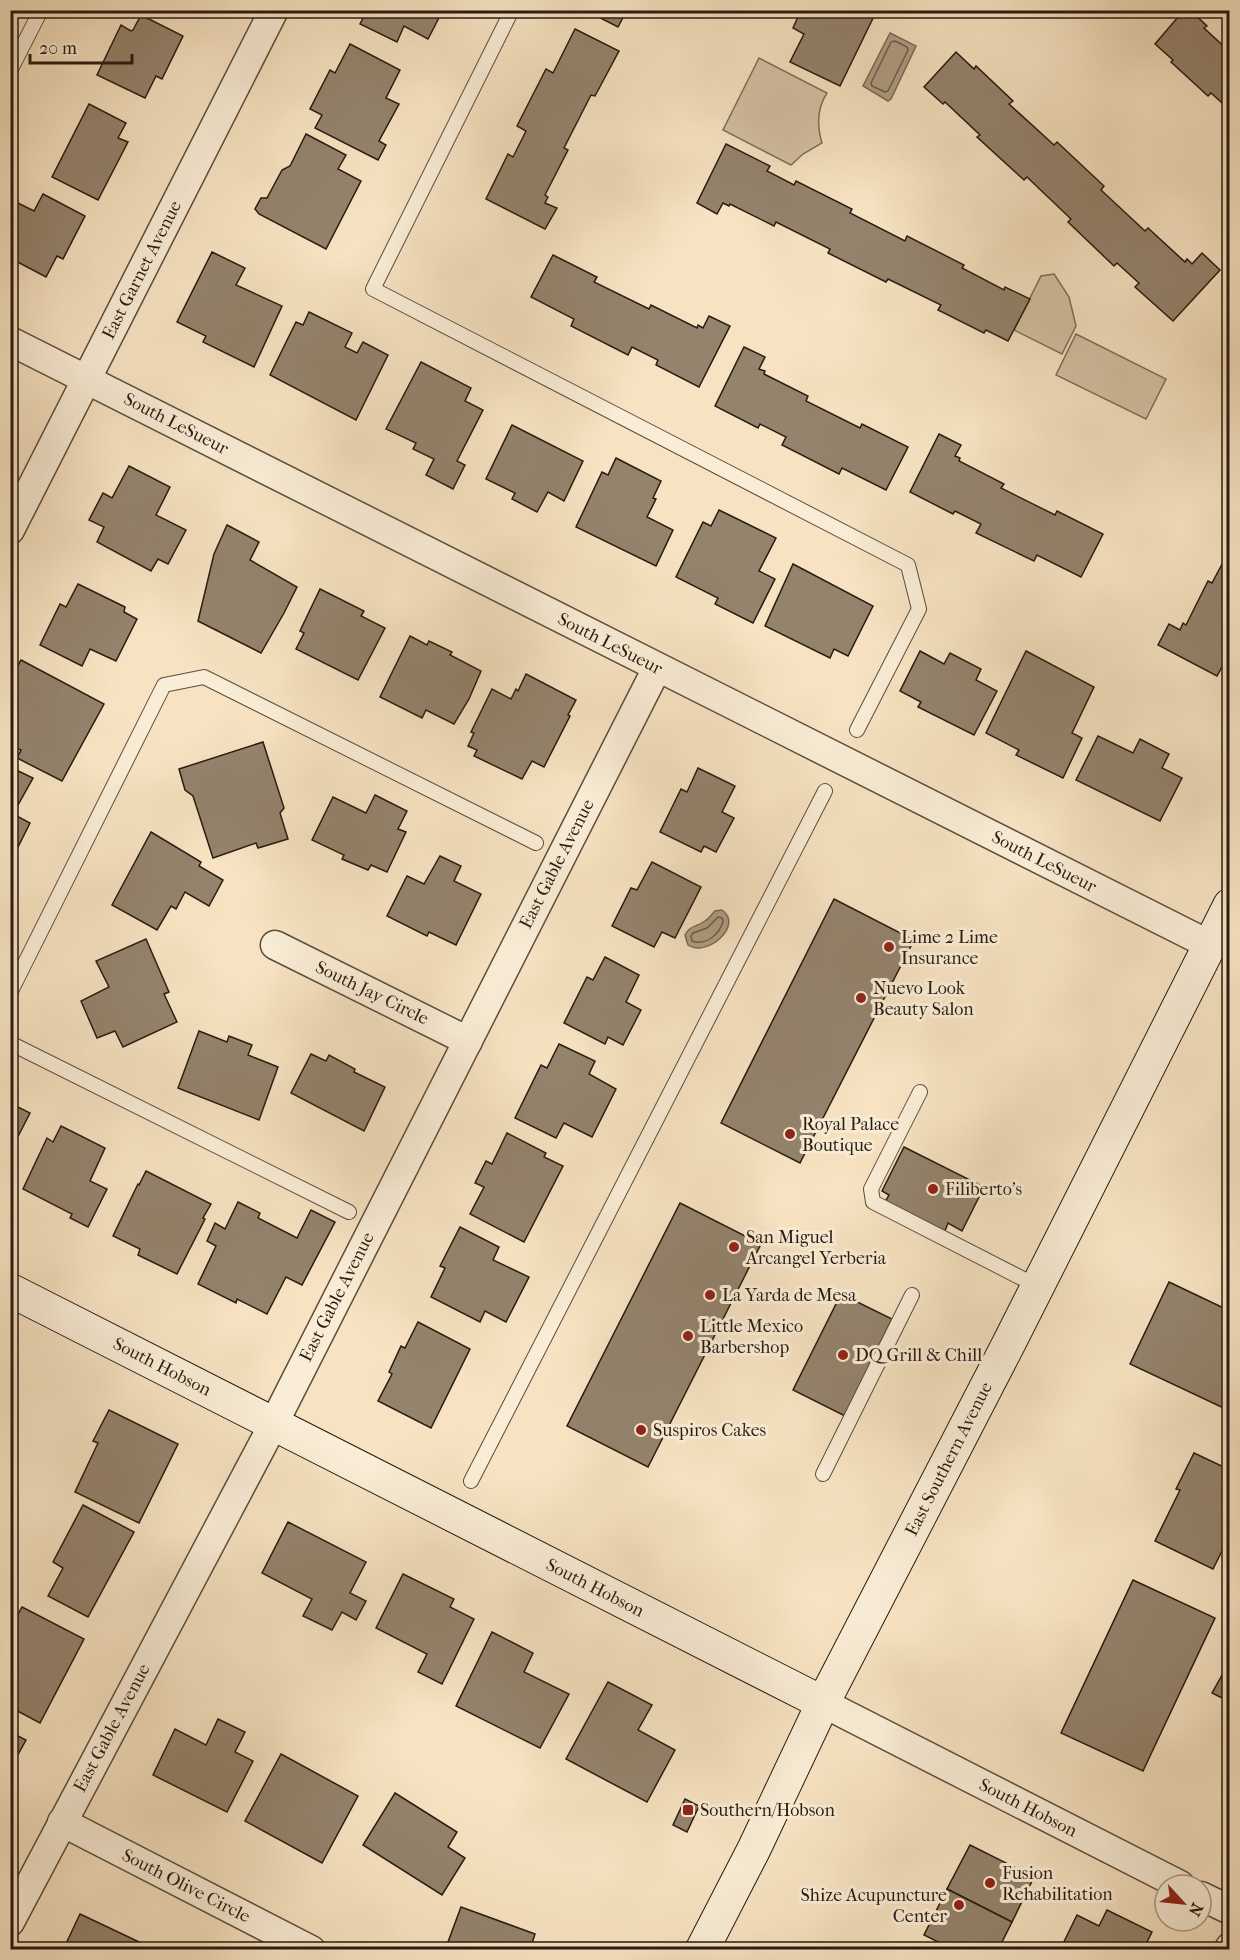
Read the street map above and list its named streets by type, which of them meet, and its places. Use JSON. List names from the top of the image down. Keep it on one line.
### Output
{"streets":{"main road":["South Hobson","East Southern Avenue"],"street":["East Garnet Avenue","South LeSueur","East Gable Avenue","South Jay Circle","South Olive Circle"]},"crossings":[["East Garnet Avenue","South LeSueur"],["South LeSueur","East Gable Avenue"],["South LeSueur","East Southern Avenue"],["East Gable Avenue","South Jay Circle"],["East Gable Avenue","South Hobson"],["East Gable Avenue","South Olive Circle"],["South Hobson","East Southern Avenue"]],"places":{"other":["Lime 2 Lime Insurance","Nuevo Look Beauty Salon","Royal Palace Boutique","Filiberto's","San Miguel Arcangel Yerberia","La Yarda de Mesa","Little Mexico Barbershop","DQ Grill & Chill","Suspiros Cakes","Fusion Rehabilitation","Shize Acupuncture Center"],"transit":["Southern/Hobson"]},"scale_bar":"20 m","north":"bottom right"}
